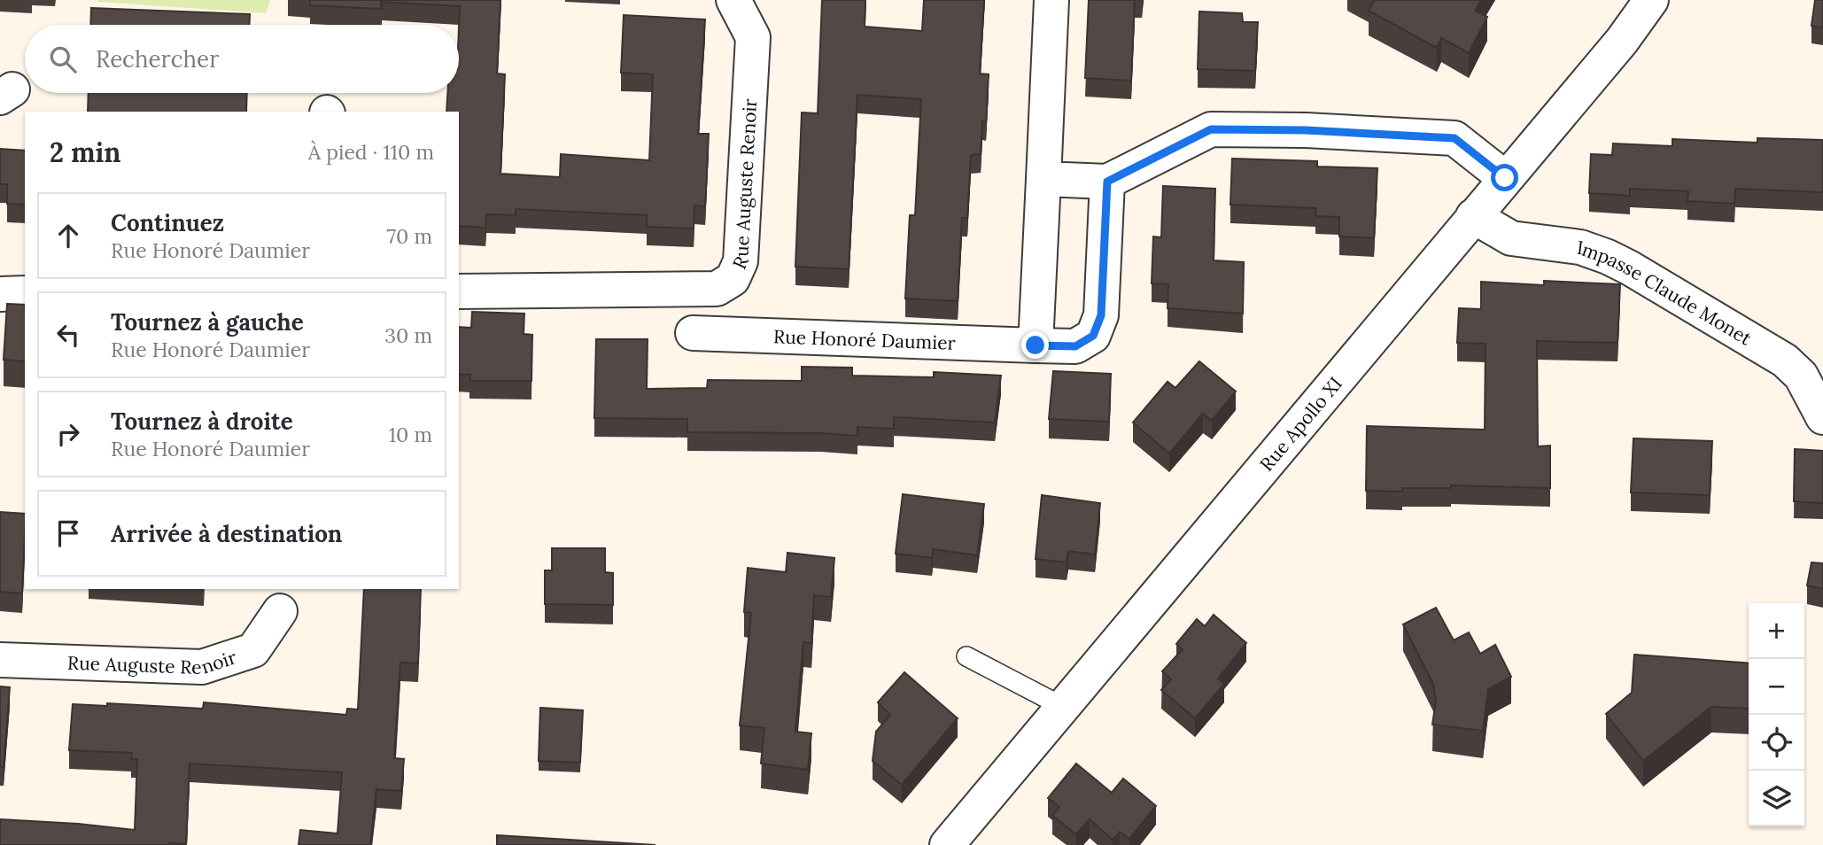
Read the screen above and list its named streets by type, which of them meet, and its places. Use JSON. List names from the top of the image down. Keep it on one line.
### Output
{"streets":{"street":["Rue Auguste Renoir","Impasse Claude Monet","Rue Honoré Daumier","Rue Apollo XI"]},"crossings":[["Impasse Claude Monet","Rue Apollo XI"]],"page":{"search":"Rechercher","heading":["2 min","À pied · 110 m"],"list":[["Continuez","Rue Honoré Daumier","70 m"],["Tournez à gauche","Rue Honoré Daumier","30 m"],["Tournez à droite","Rue Honoré Daumier","10 m"],"Arrivée à destination"],"map_buttons":["+","−"]}}
